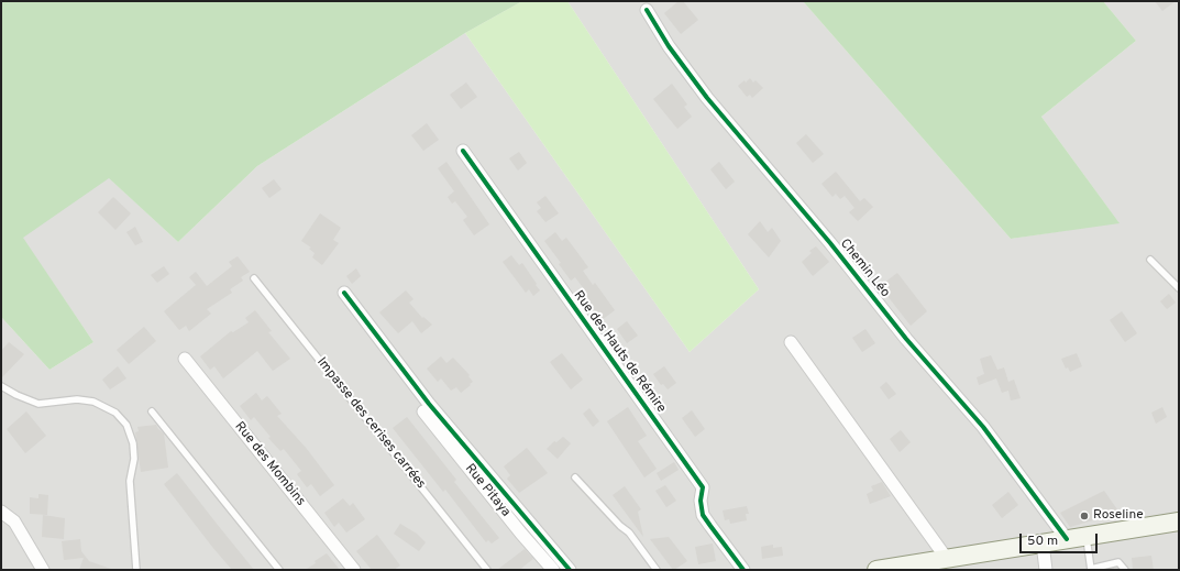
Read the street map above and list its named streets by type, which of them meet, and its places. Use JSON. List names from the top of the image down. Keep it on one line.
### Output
{"streets":{"street":["Chemin Léo","Rue des Hauts de Rémire","Rue des Mombins","Rue Pitaya"],"lane":["Impasse des cerises carrées"]},"places":["Roseline"],"scale_bar":"50 m"}
